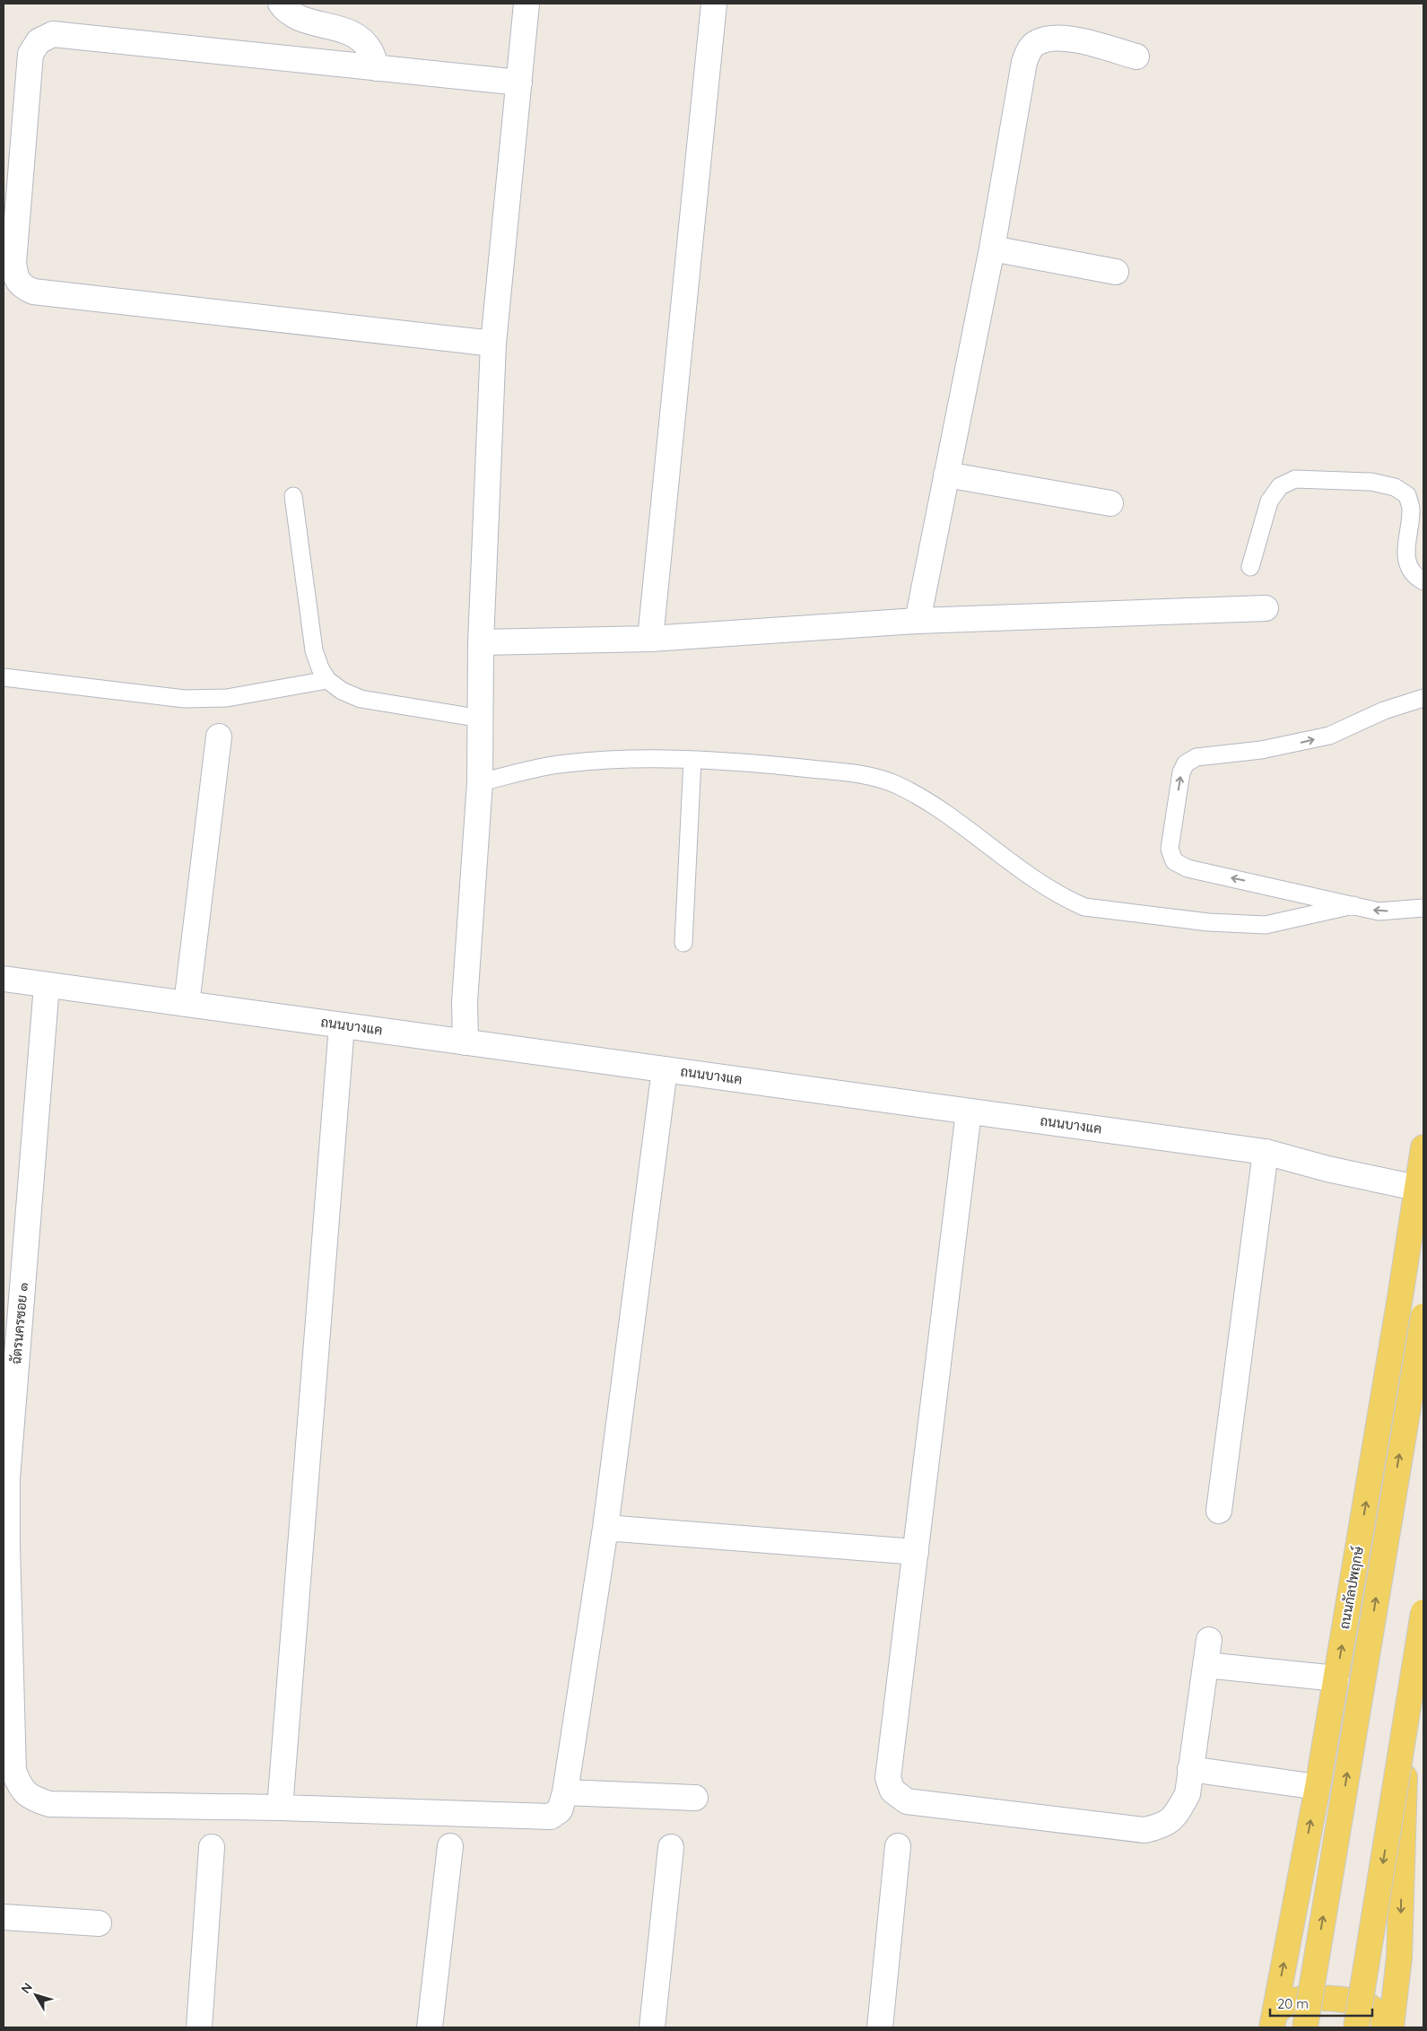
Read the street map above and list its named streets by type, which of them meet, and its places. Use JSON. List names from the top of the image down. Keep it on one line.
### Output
{"streets":{"main road":["ถนนกัลปพฤกษ์"],"street":["ถนนบางแค","ฉัตรนครซอย ๑"]},"crossings":[["ถนนบางแค","ฉัตรนครซอย ๑"],["ถนนบางแค","ถนนกัลปพฤกษ์"]],"scale_bar":"20 m","north":"top left"}
